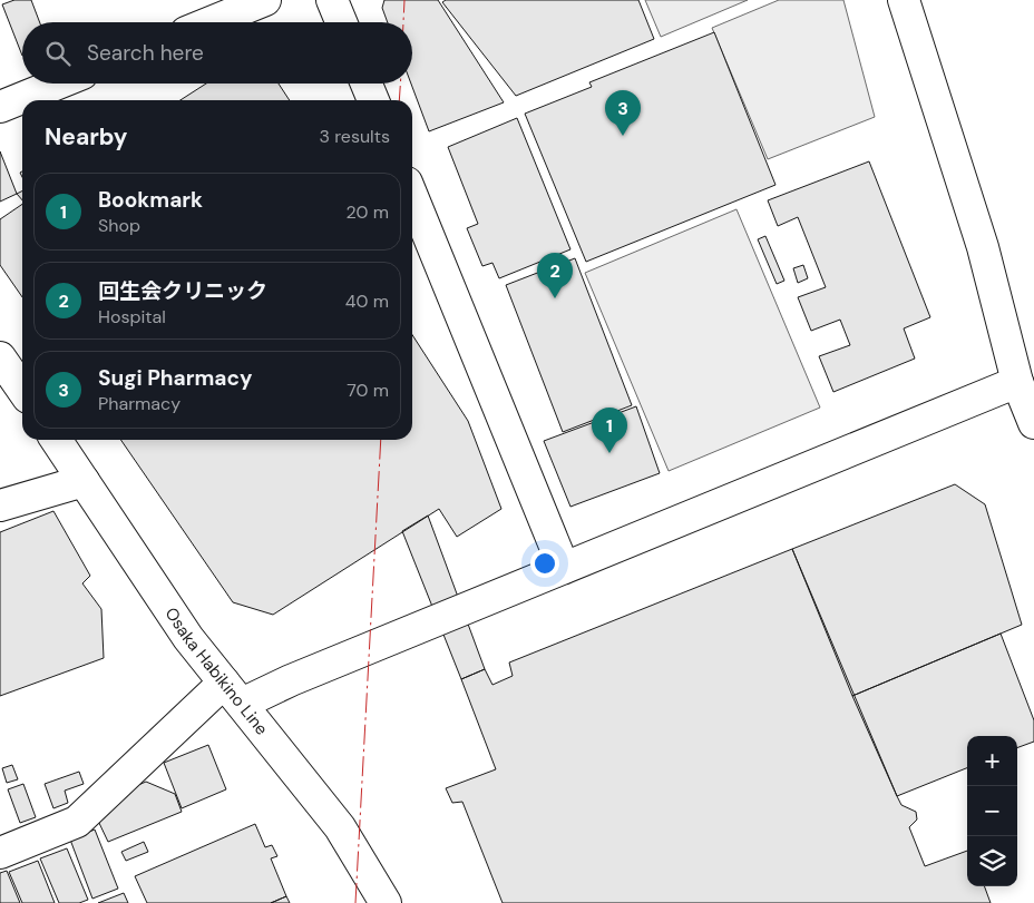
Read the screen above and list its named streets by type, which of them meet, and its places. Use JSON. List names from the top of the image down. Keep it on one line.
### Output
{"streets":{"street":["Osaka Habikino Line"]},"page":{"search":"Search here","pins":["3","2","1"],"heading":["Nearby","3 results"],"list":[{"mark":"1","name":"Bookmark","note":"Shop","value":"20 m"},{"mark":"2","name":"回生会クリニック","note":"Hospital","value":"40 m"},{"mark":"3","name":"Sugi Pharmacy","note":"Pharmacy","value":"70 m"}],"map_buttons":["+","−"]}}
